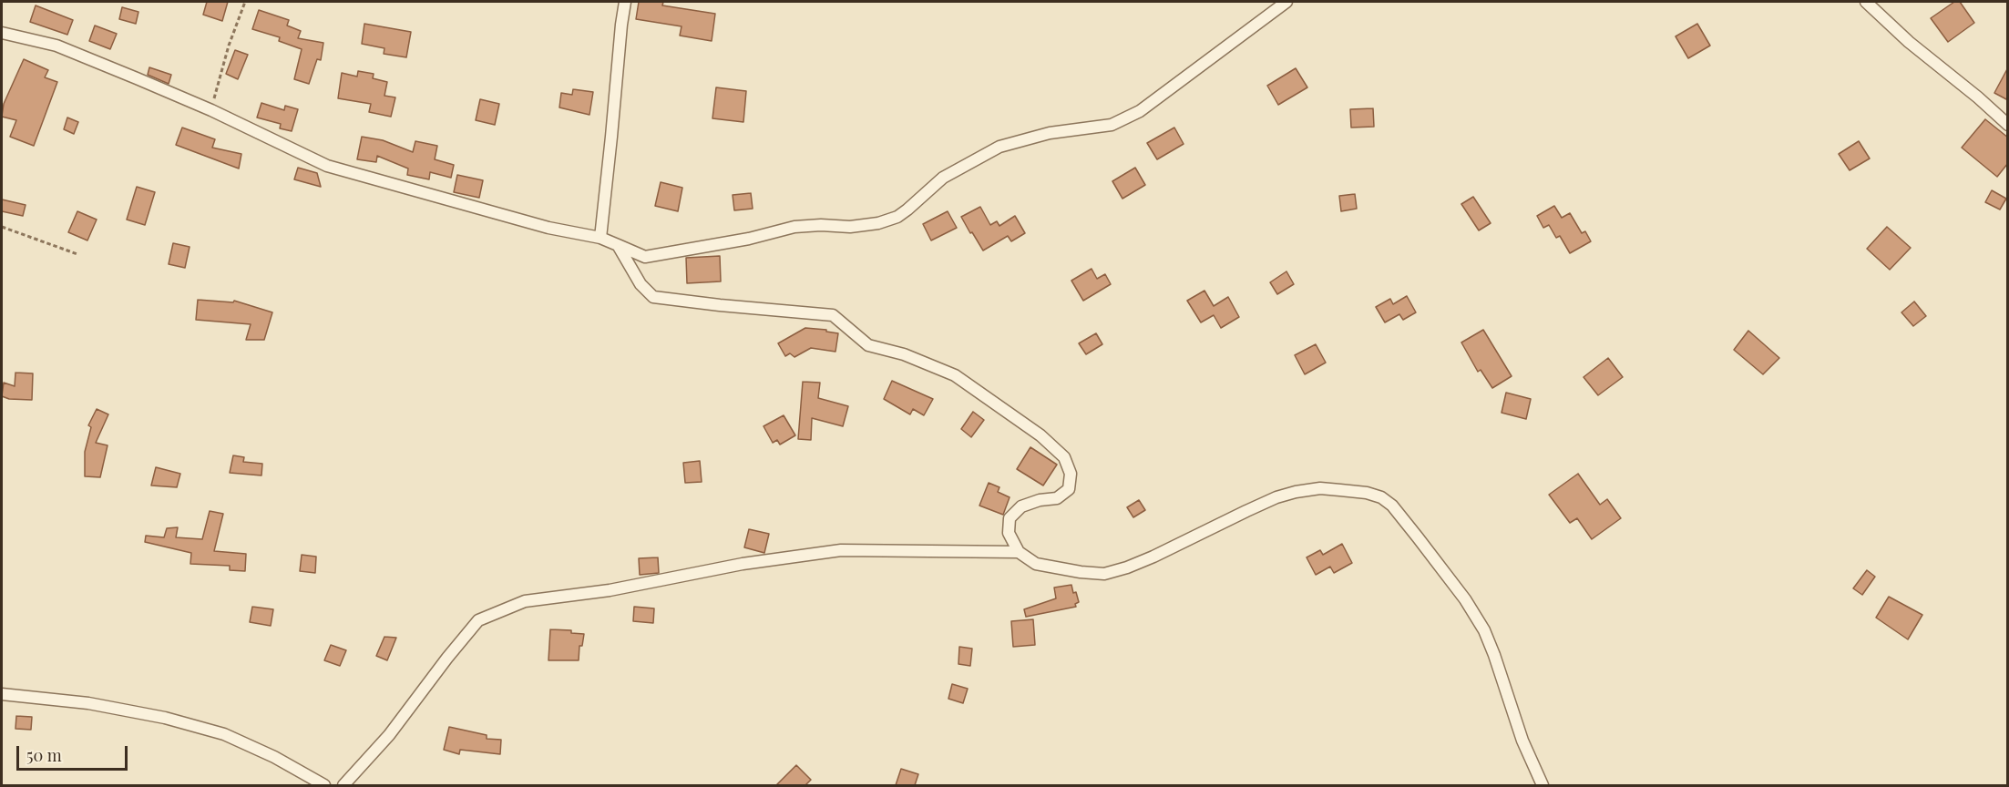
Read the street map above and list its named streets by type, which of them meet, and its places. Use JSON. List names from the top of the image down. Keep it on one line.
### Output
{"scale_bar":"50 m"}
